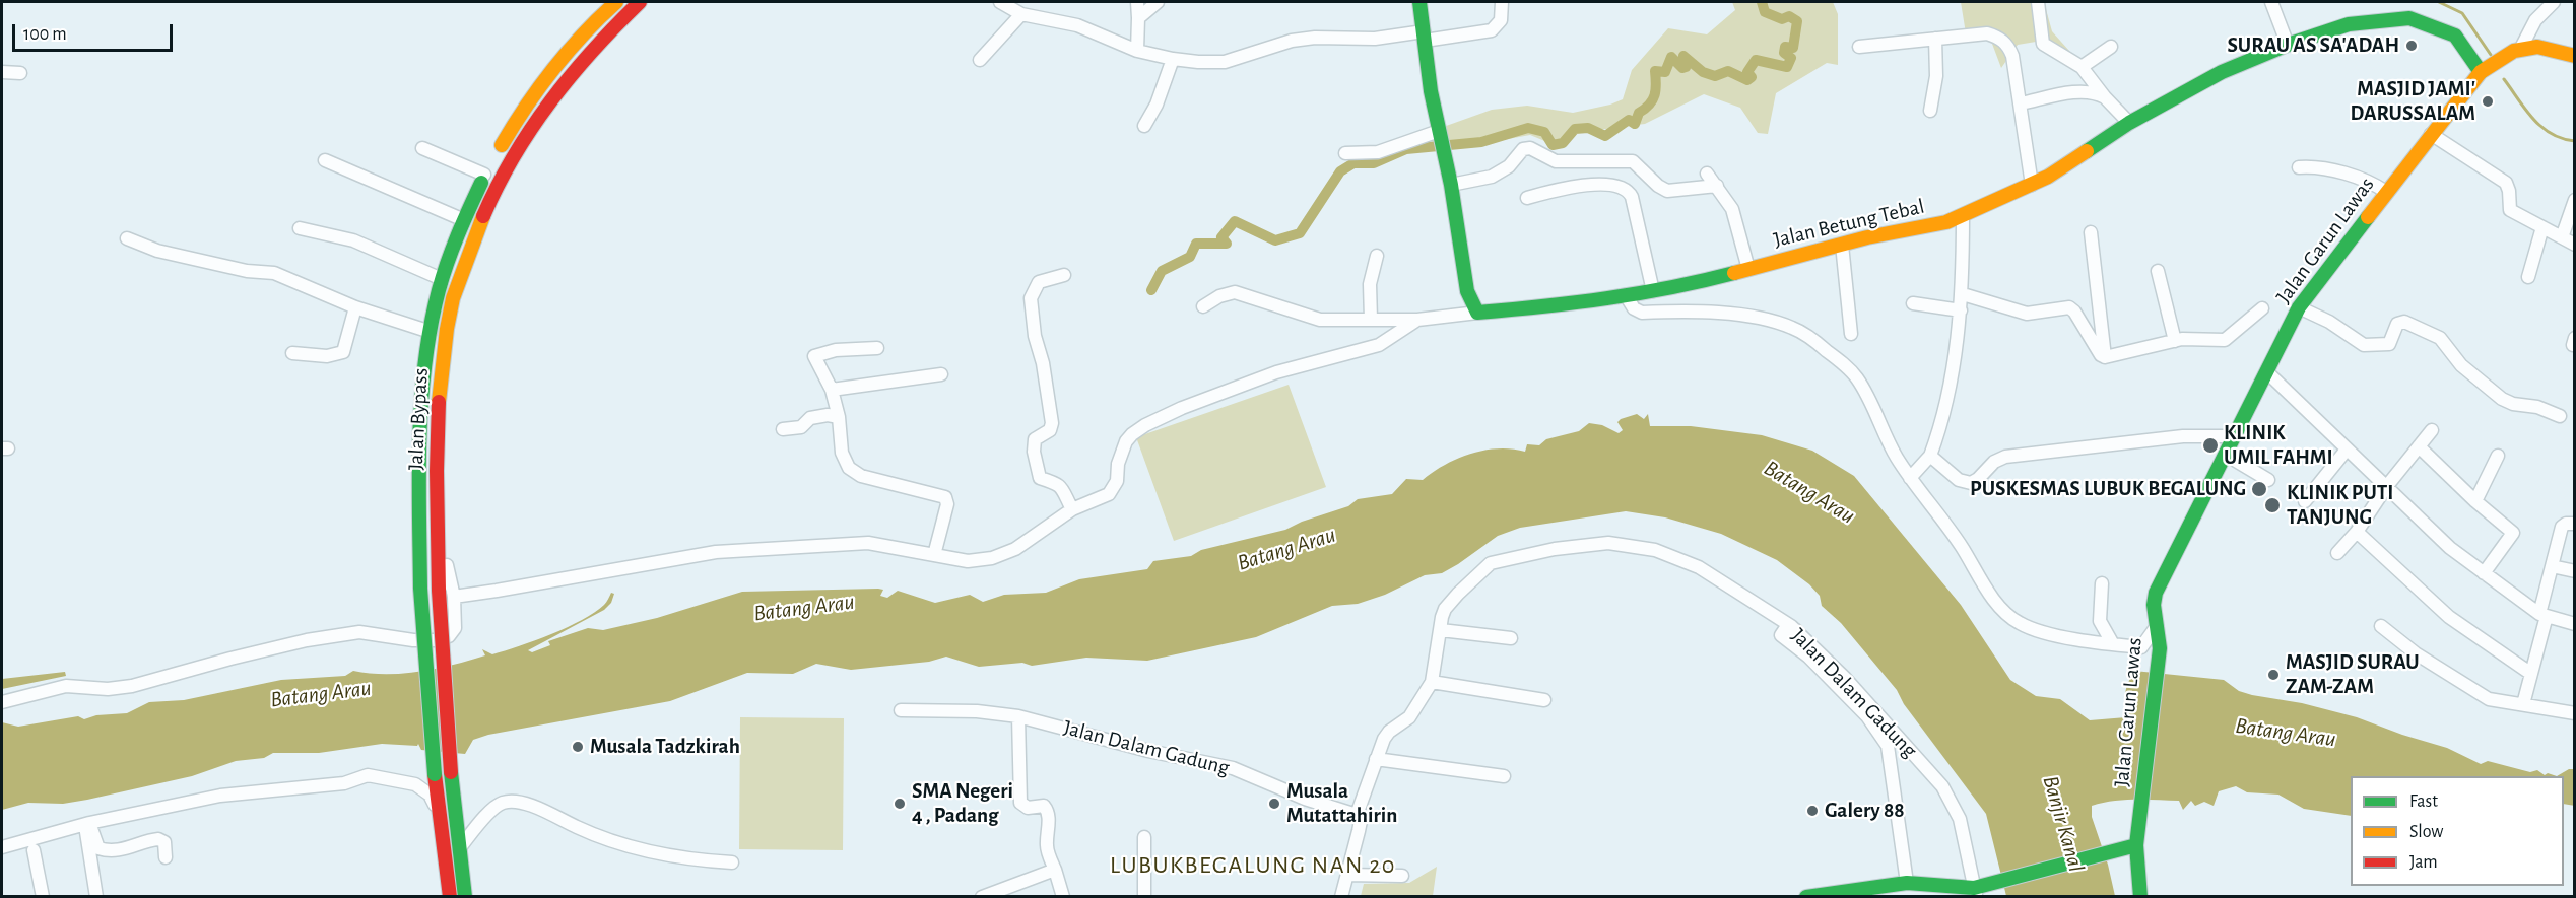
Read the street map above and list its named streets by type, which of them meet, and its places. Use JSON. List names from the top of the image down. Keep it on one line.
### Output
{"streets":{"main road":["Jalan Betung Tebal","Jalan Garun Lawas","Jalan Bypass"],"street":["Jalan Dalam Gadung"]},"crossings":[["Jalan Betung Tebal","Jalan Garun Lawas"]],"districts":["LUBUKBEGALUNG NAN 20"],"water":["Batang Arau","Banjir Kanal"],"places":["SURAU AS SA'ADAH","MASJID JAMI' DARUSSALAM","KLINIK UMIL FAHMI","PUSKESMAS LUBUK BEGALUNG","KLINIK PUTI TANJUNG","MASJID SURAU ZAM-ZAM","Musala Tadzkirah","SMA Negeri 4 , Padang","Musala Mutattahirin","Galery 88"],"legend":["Fast","Slow","Jam"],"scale_bar":"100 m"}
